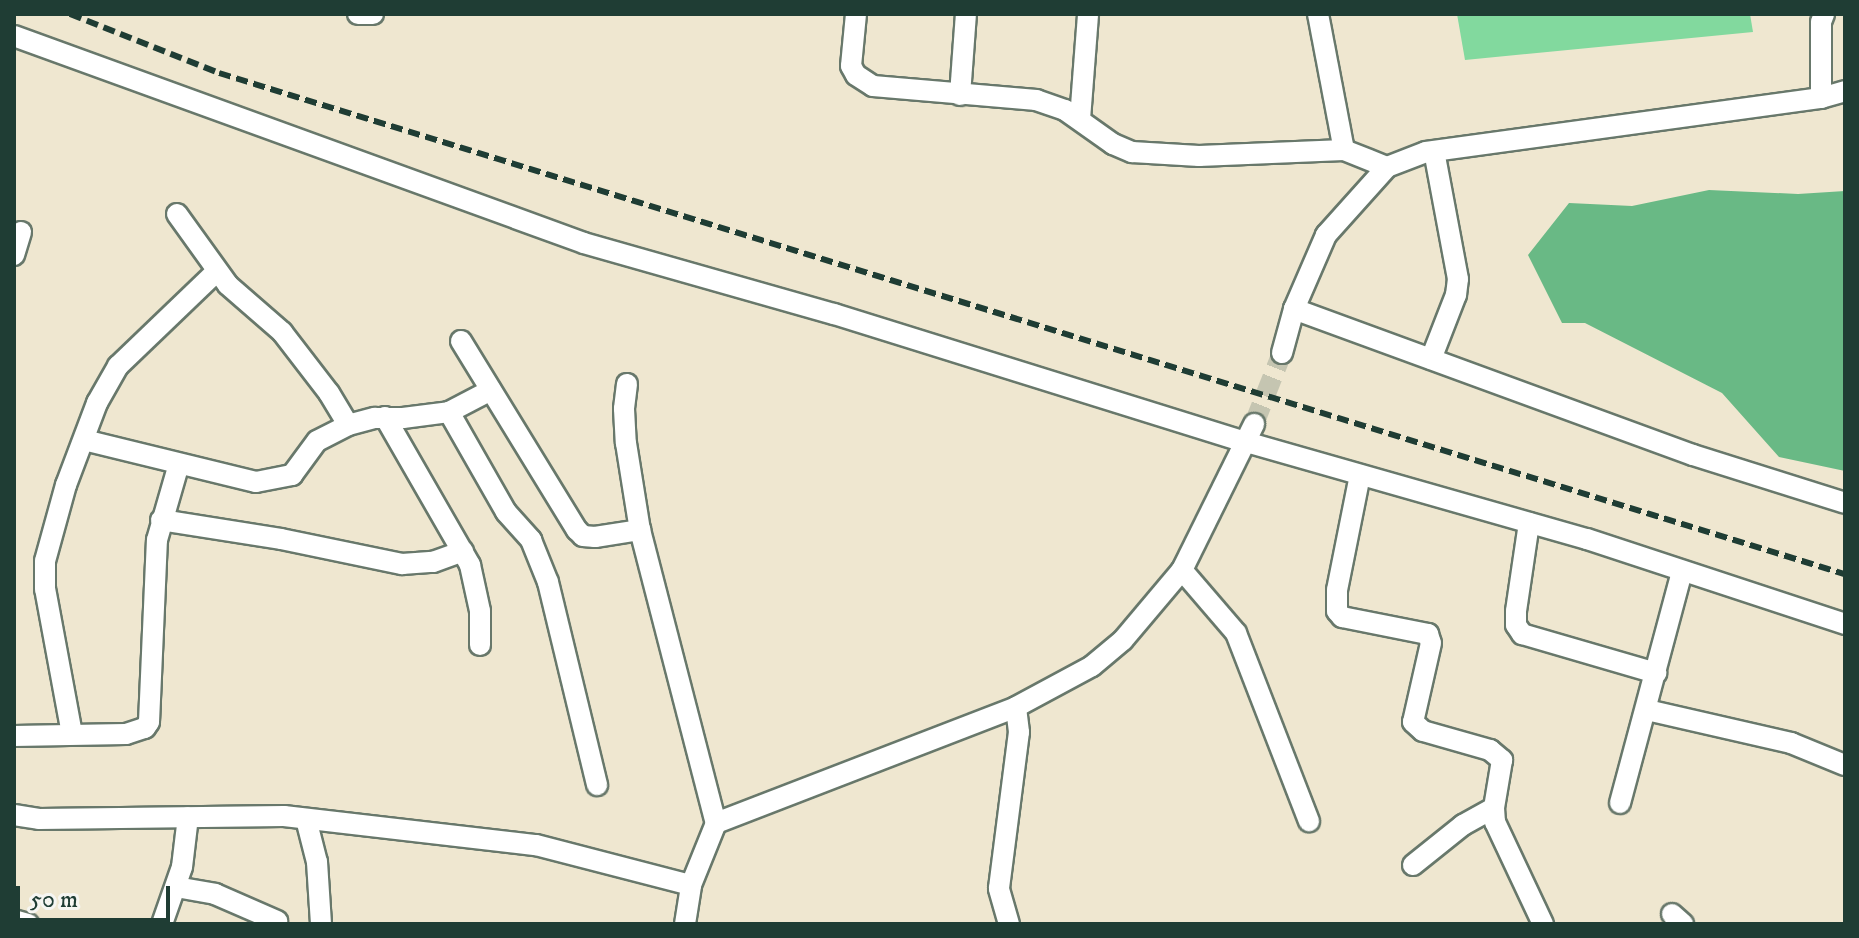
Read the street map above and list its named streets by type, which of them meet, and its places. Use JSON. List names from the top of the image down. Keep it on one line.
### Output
{"scale_bar":"50 m"}
